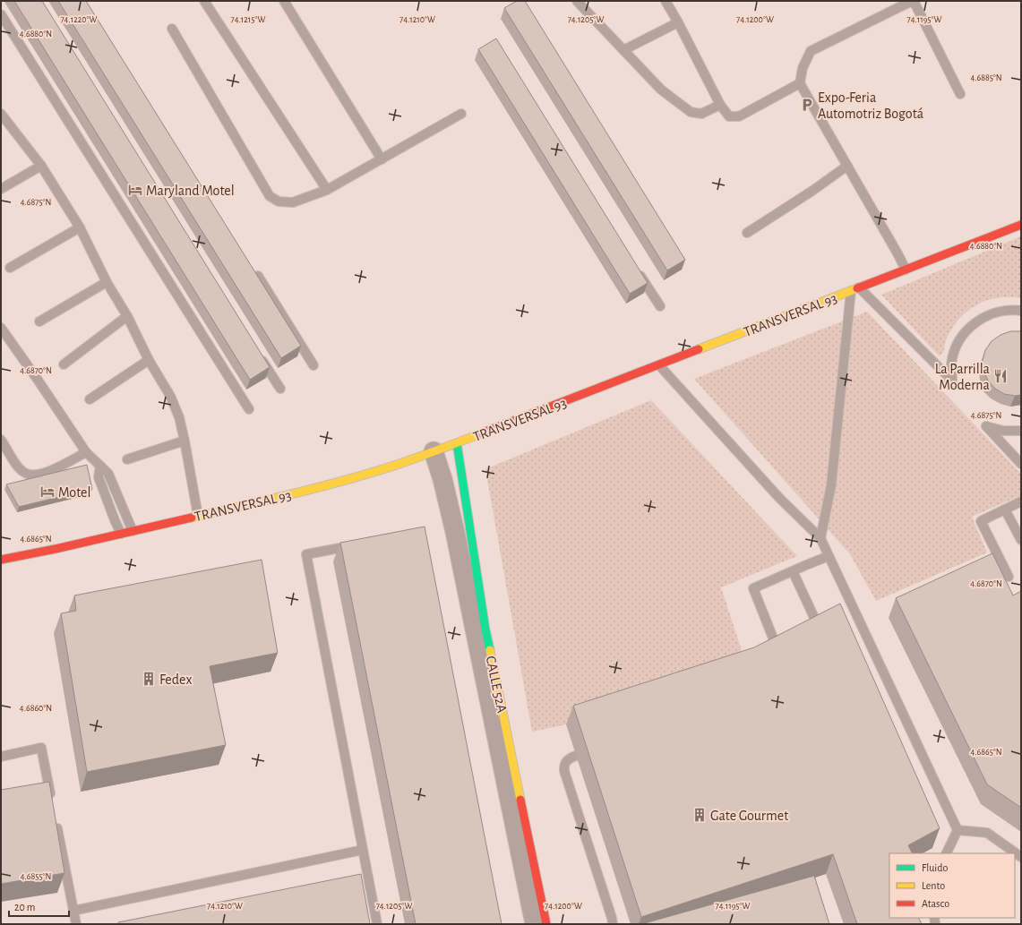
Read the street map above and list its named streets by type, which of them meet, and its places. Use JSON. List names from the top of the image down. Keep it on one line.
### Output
{"streets":{"main road":["TRANSVERSAL 93","CALLE 52A"]},"crossings":[["TRANSVERSAL 93","CALLE 52A"]],"places":{"parking":["Expo-Feria Automotriz Bogotá"],"hotel":["Maryland Motel","Motel"],"restaurant":["La Parrilla Moderna"],"building":["Fedex","Gate Gourmet"]},"legend":["Fluido","Lento","Atasco"],"scale_bar":"20 m","coordinates":["74.1220°W","74.1215°W","74.1210°W","74.1205°W","74.1200°W","74.1195°W","4.6880°N","4.6885°N","4.6875°N","4.6870°N","4.6865°N","4.6860°N","4.6855°N"]}
